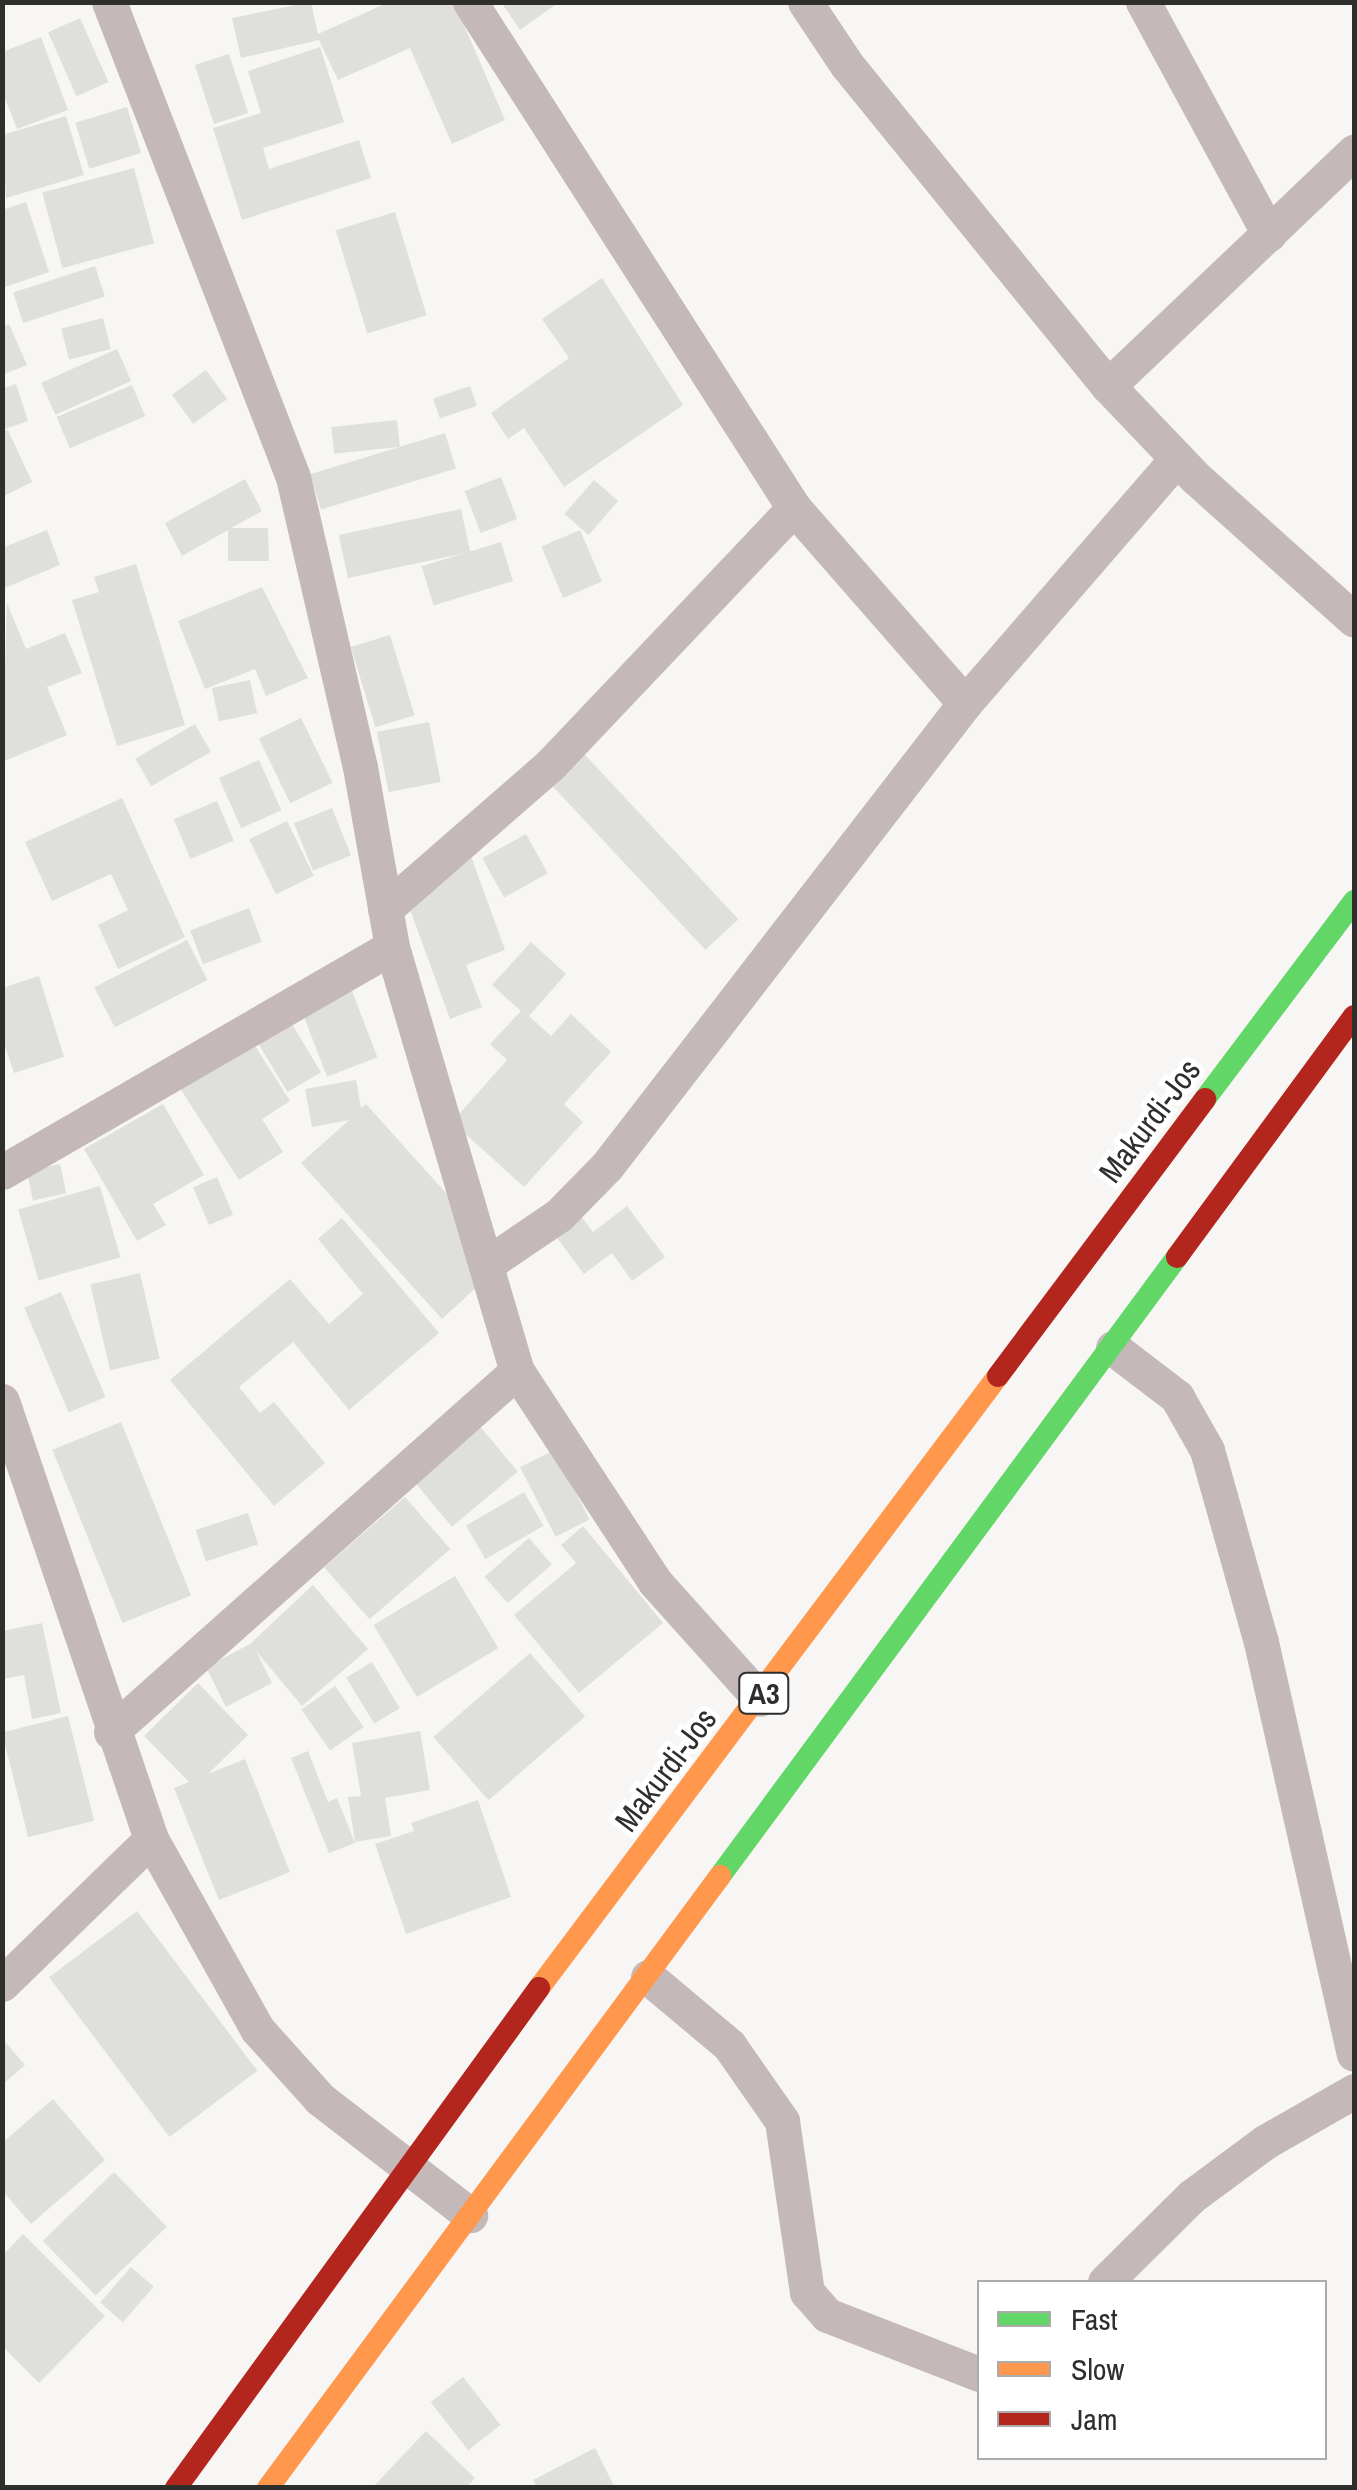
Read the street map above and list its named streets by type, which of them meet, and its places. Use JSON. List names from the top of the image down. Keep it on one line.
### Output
{"streets":{"highway":["Makurdi-Jos","A3"]},"legend":["Fast","Slow","Jam"]}
